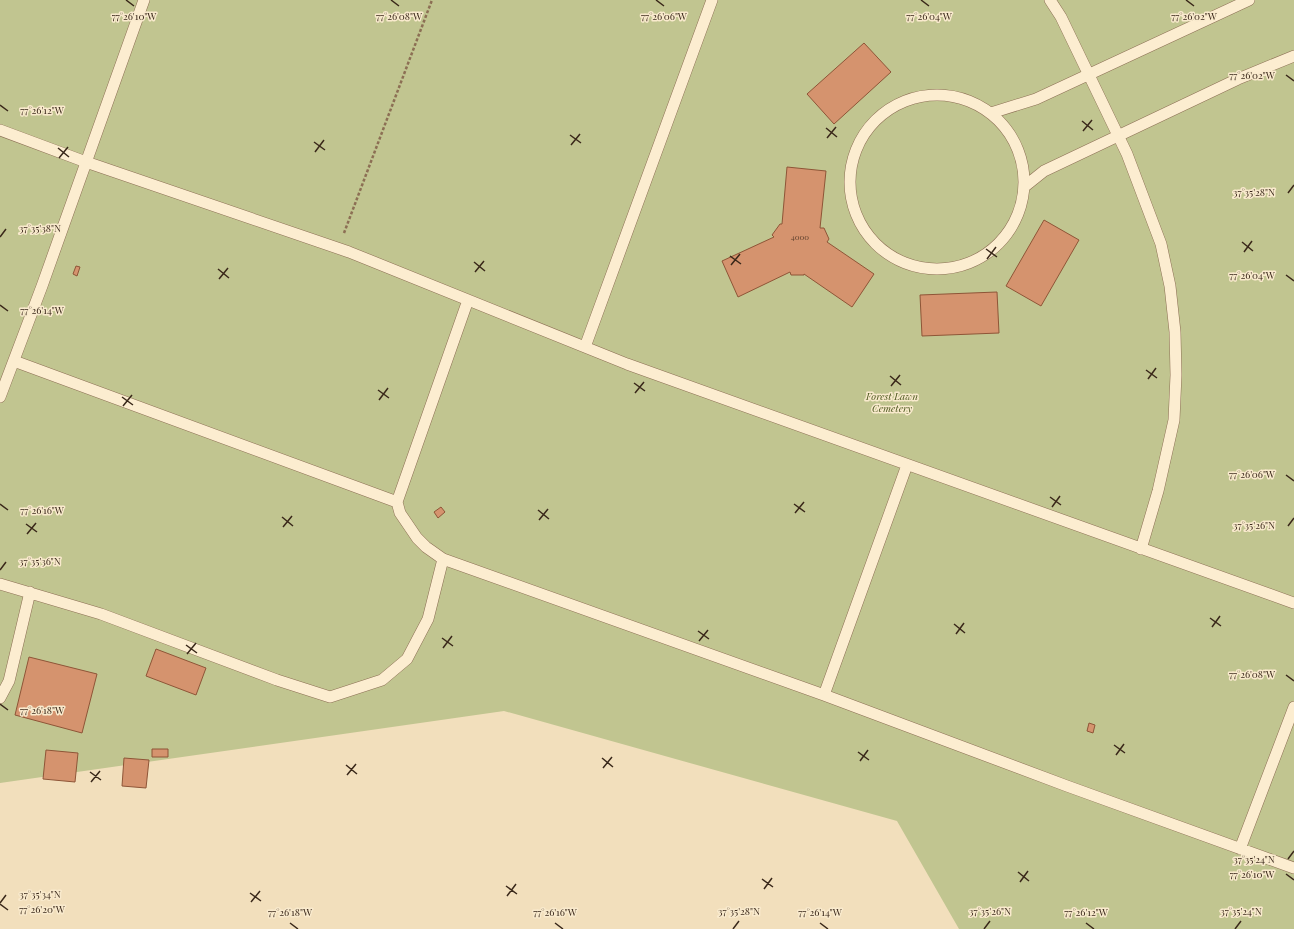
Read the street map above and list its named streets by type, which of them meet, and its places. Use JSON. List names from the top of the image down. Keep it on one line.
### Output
{"parks":["Forest Lawn Cemetery"],"house_numbers":["4000"],"coordinates":["77°26'10\"W","77°26'08\"W","77°26'06\"W","77°26'04\"W","77°26'02\"W","77°26'12\"W","37°35'28\"N","37°35'38\"N","77°26'14\"W","77°26'16\"W","37°35'26\"N","37°35'36\"N","77°26'18\"W","37°35'24\"N","37°35'34\"N","77°26'20\"W"]}
